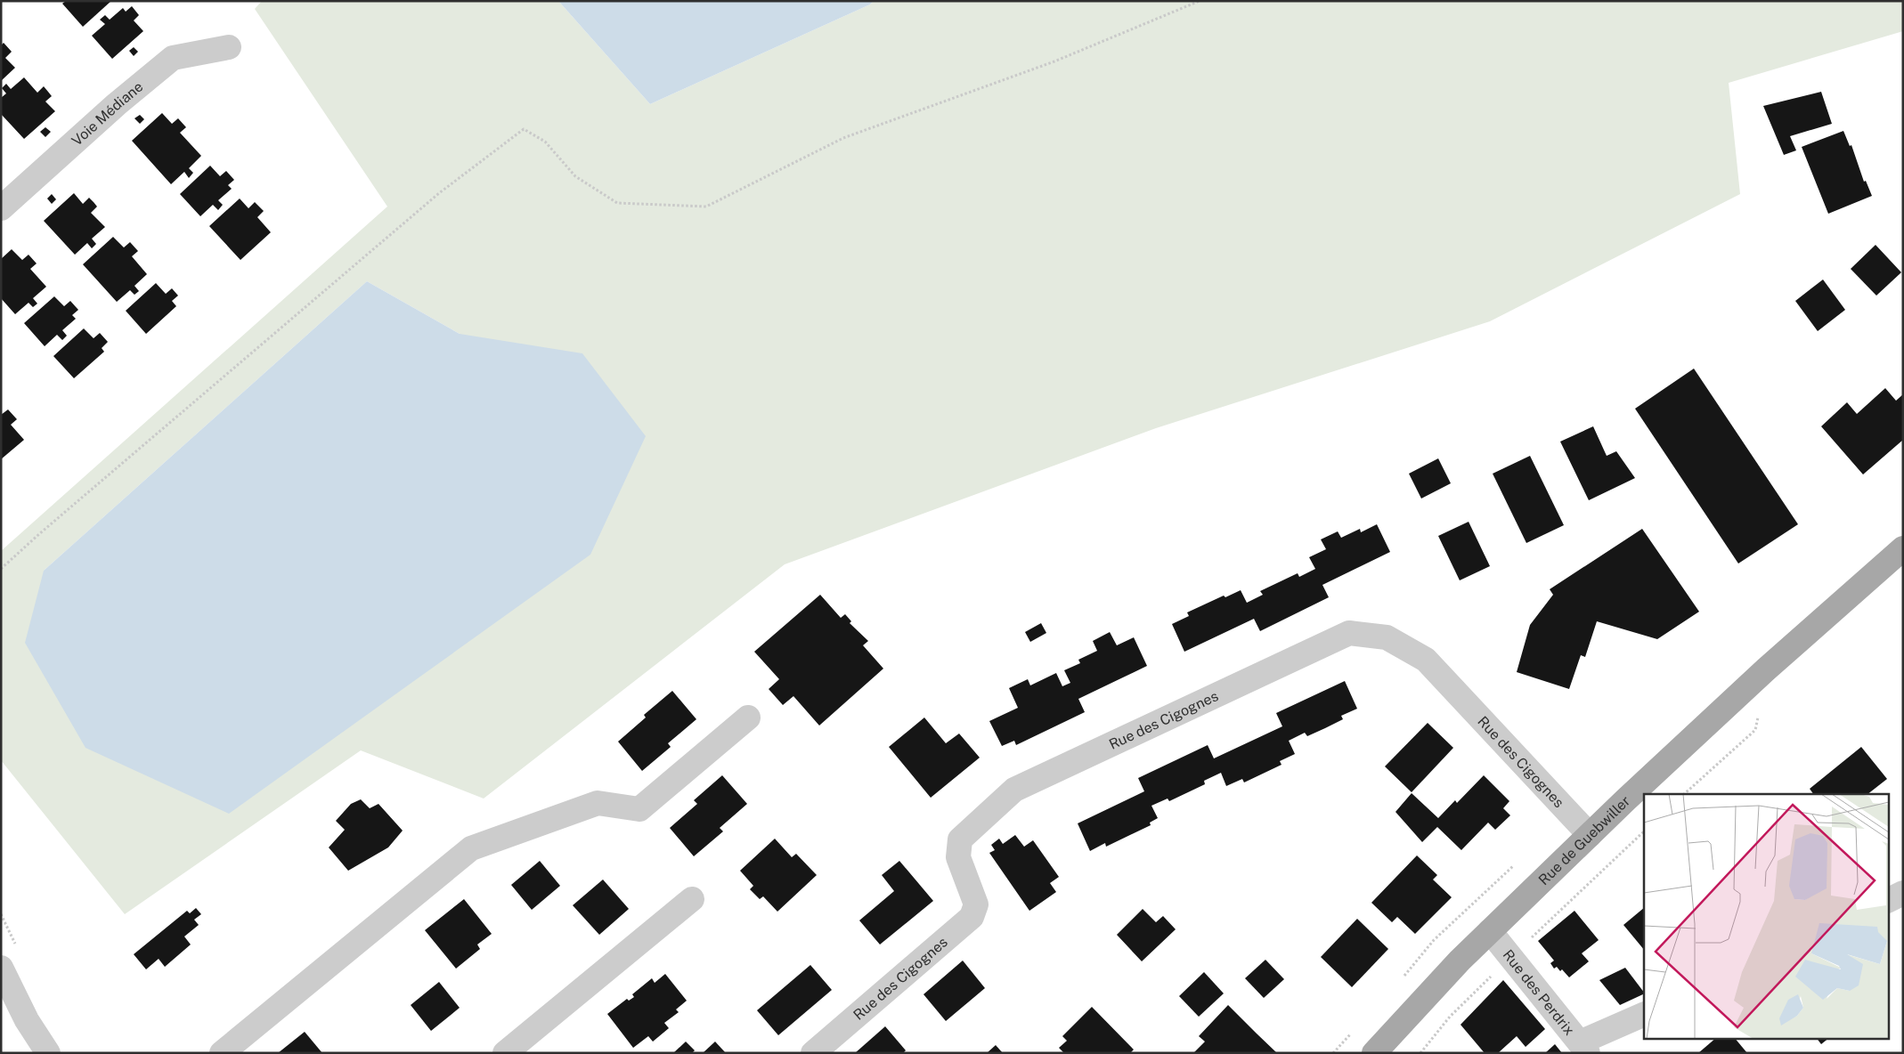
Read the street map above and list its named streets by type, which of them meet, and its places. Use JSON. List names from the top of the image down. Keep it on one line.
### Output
{"streets":{"main road":["Rue de Guebwiller"],"street":["Voie Médiane","Rue des Cigognes","Rue des Perdrix"]},"crossings":[["Rue des Cigognes","Rue de Guebwiller"],["Rue de Guebwiller","Rue des Perdrix"]]}
